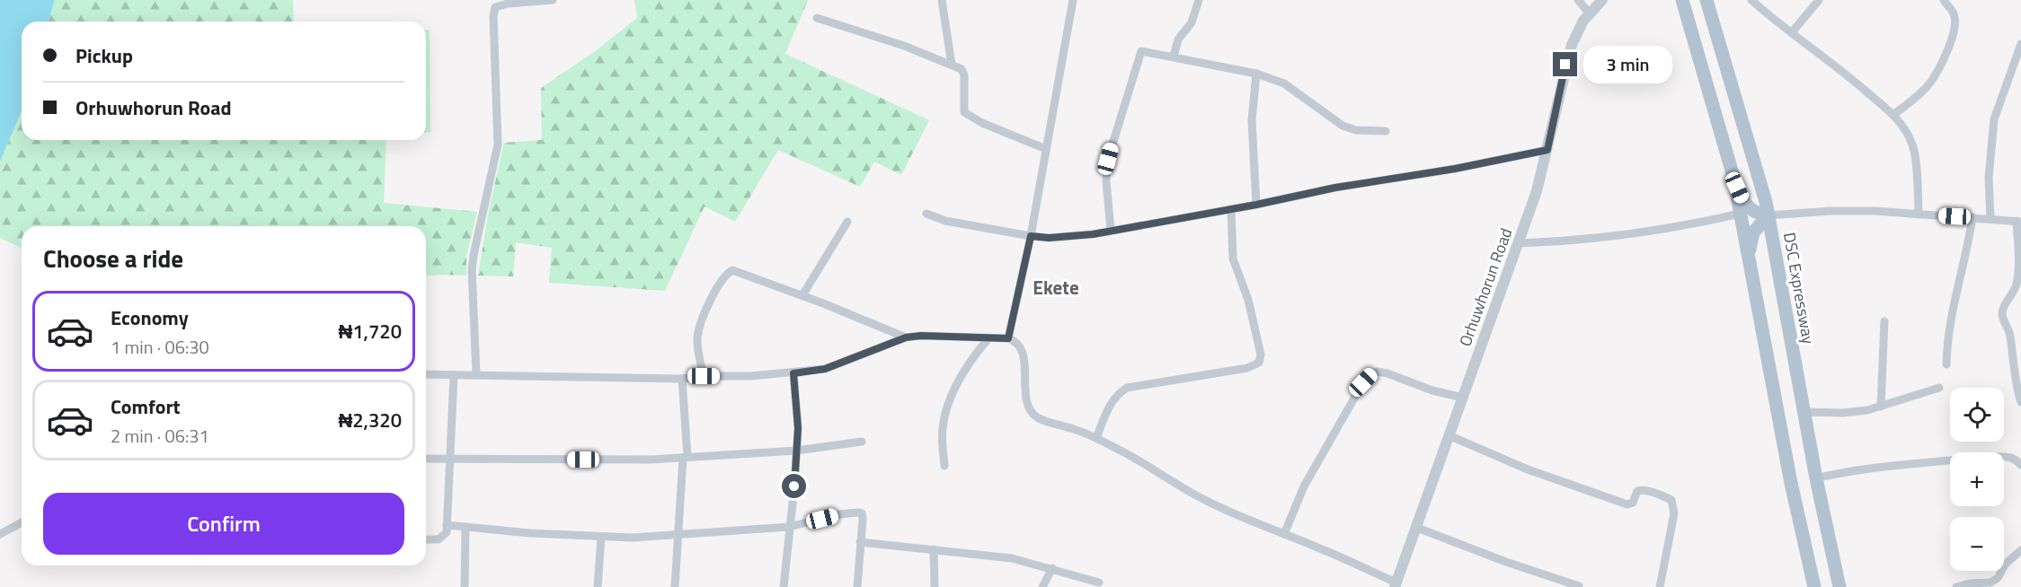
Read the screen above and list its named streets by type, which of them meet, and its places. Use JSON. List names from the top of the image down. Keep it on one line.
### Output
{"streets":{"main road":["DSC Expressway"],"street":["Orhuwhorun Road"]},"districts":["Ekete"],"page":{"banner":["Pickup","Orhuwhorun Road"],"bubble":"3 min","heading":"Choose a ride","list":[{"name":"Economy","note":"1 min · 06:30","value":"₦1,720"},{"name":"Comfort","note":"2 min · 06:31","value":"₦2,320"}],"map_buttons":["+","−"],"buttons":"Confirm"}}
